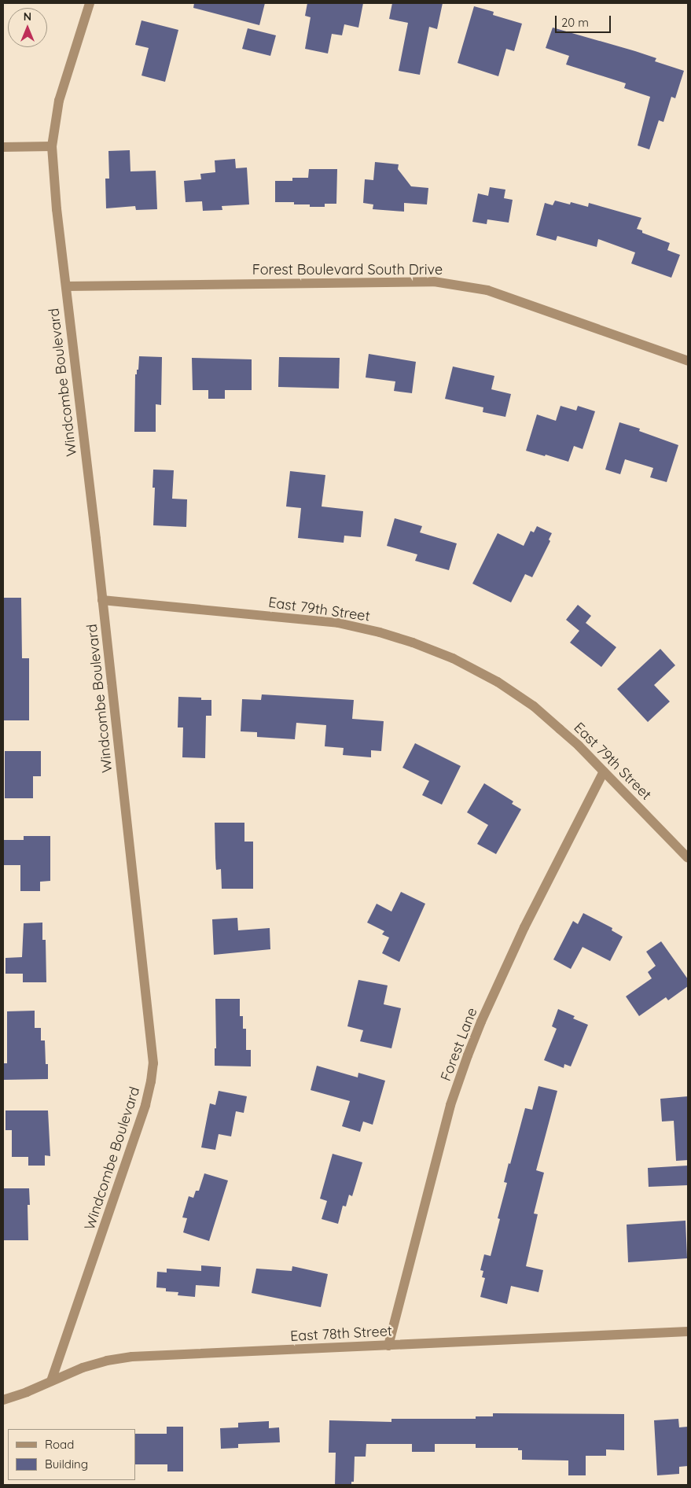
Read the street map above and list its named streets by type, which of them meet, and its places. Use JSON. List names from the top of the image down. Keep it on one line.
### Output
{"streets":{"street":["Forest Boulevard South Drive","Windcombe Boulevard","East 79th Street","Forest Lane","East 78th Street"]},"crossings":[["Forest Boulevard South Drive","Windcombe Boulevard"],["Windcombe Boulevard","East 79th Street"],["Windcombe Boulevard","East 78th Street"],["East 79th Street","Forest Lane"],["Forest Lane","East 78th Street"]],"legend":["Road","Building"],"scale_bar":"20 m","north":"top"}
